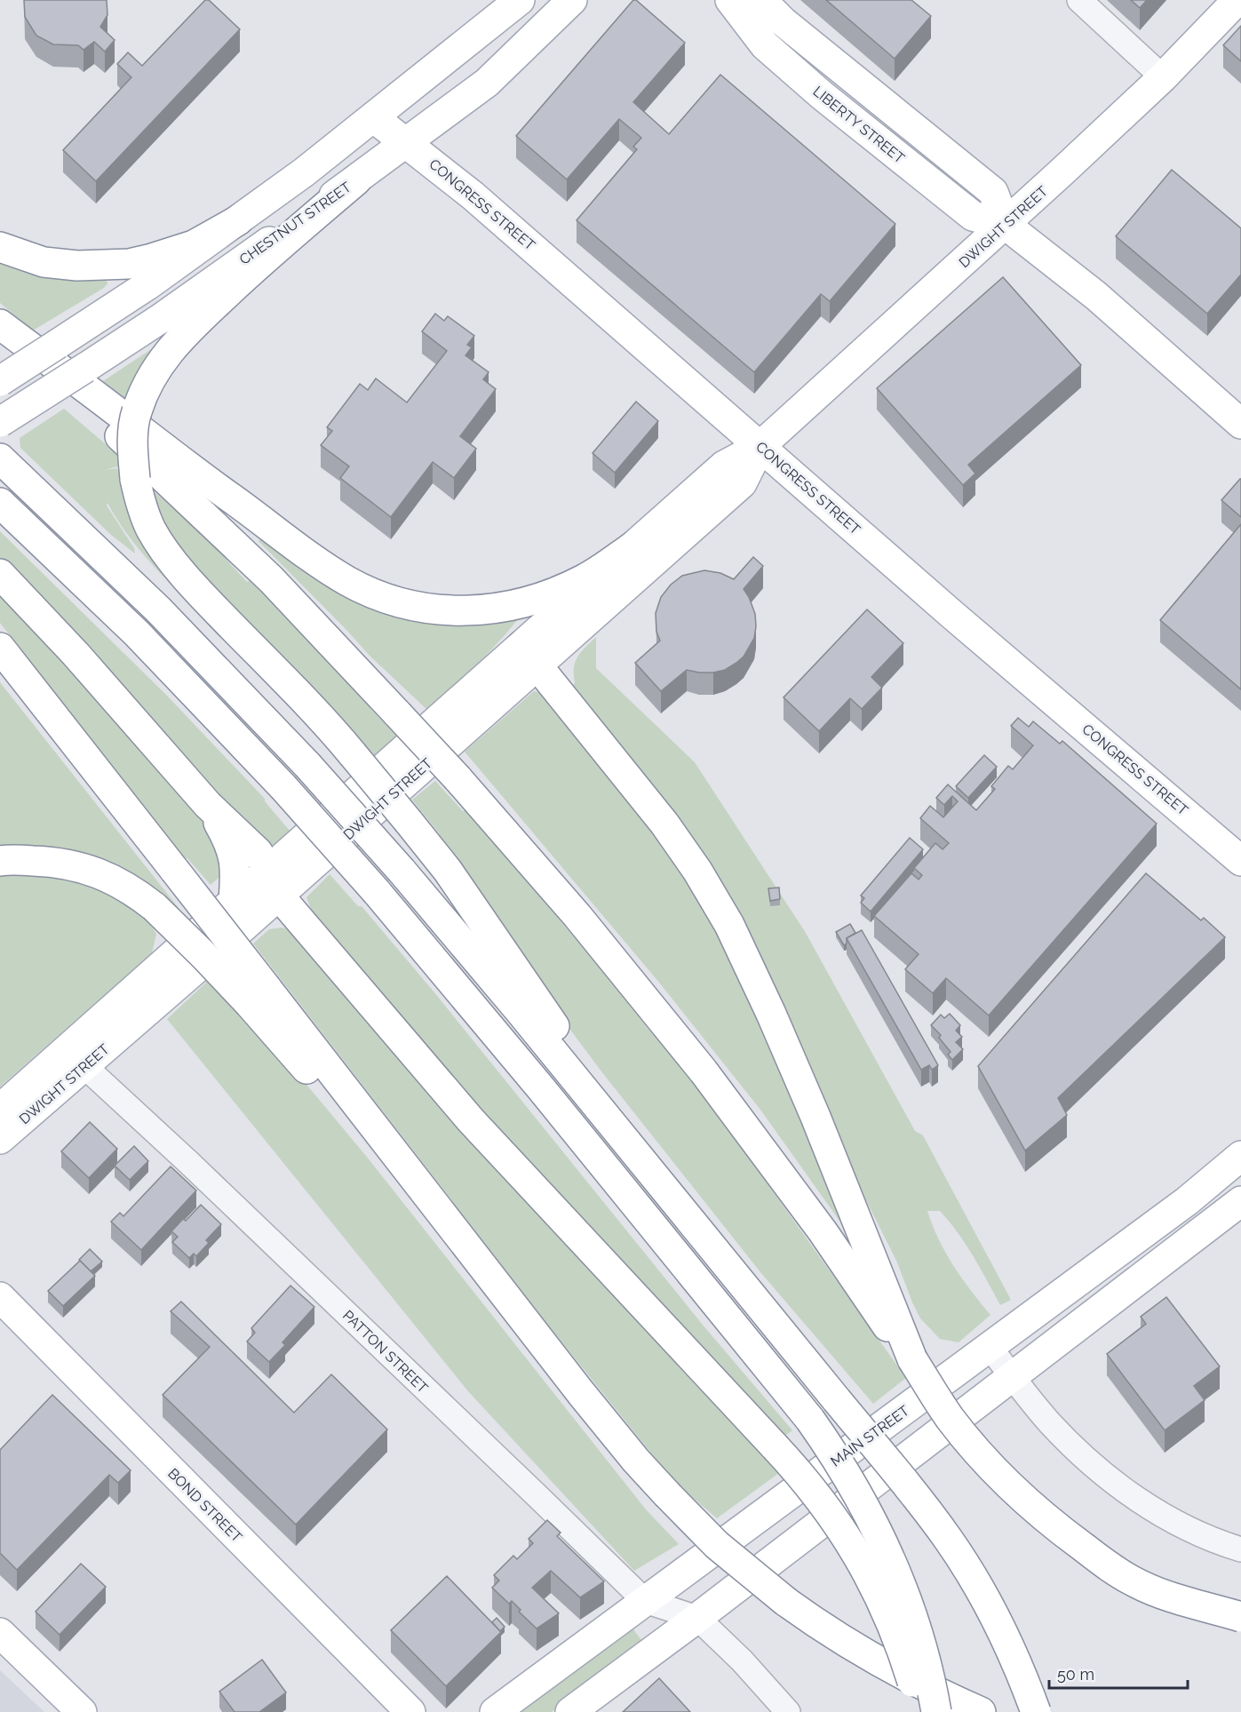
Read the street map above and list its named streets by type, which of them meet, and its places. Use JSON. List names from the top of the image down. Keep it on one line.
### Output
{"streets":{"main road":["LIBERTY STREET","CONGRESS STREET","CHESTNUT STREET","DWIGHT STREET","MAIN STREET","BOND STREET"],"street":["PATTON STREET"]},"crossings":[["LIBERTY STREET","DWIGHT STREET"],["CONGRESS STREET","CHESTNUT STREET"],["CONGRESS STREET","DWIGHT STREET"],["DWIGHT STREET","PATTON STREET"],["PATTON STREET","MAIN STREET"]],"scale_bar":"50 m"}
